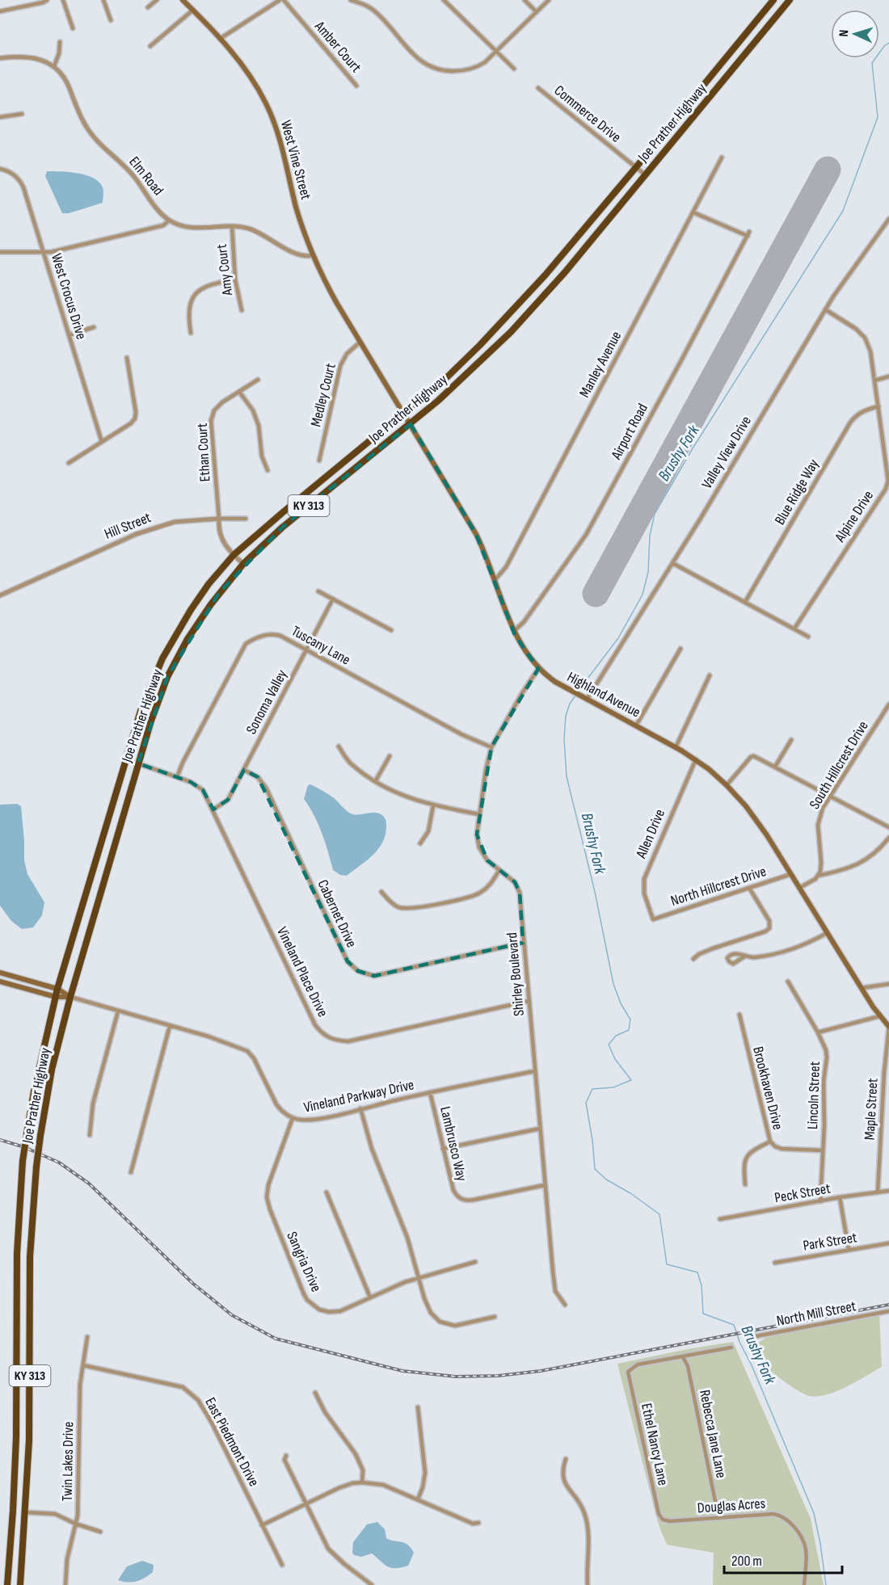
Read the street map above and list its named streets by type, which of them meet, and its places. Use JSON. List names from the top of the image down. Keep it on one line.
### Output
{"streets":{"highway":["Joe Prather Highway","KY 313"],"main road":["West Vine Street","Highland Avenue"],"street":["Amber Court","Commerce Drive","Elm Road","Amy Court","West Crocus Drive","Manley Avenue","Medley Court","Airport Road","Ethan Court","Valley View Drive","Blue Ridge Way","Alpine Drive","Hill Street","Tuscany Lane","Sonoma Valley","South Hillcrest Drive","Allen Drive","North Hillcrest Drive","Cabernet Drive","Vineland Place Drive","Shirley Boulevard","Brookhaven Drive","Lincoln Street","Vineland Parkway Drive","Maple Street","Lambrusco Way","Peck Street","Park Street","Sangria Drive","North Mill Street","Rebecca Jane Lane","East Piedmont Drive","Ethel Nancy Lane","Twin Lakes Drive","Douglas Acres"]},"crossings":[["Commerce Drive","Joe Prather Highway"],["Joe Prather Highway","Highland Avenue"],["Joe Prather Highway","Vineland Place Drive"],["Joe Prather Highway","Vineland Parkway Drive"],["West Vine Street","Elm Road"],["West Vine Street","Medley Court"],["West Vine Street","Highland Avenue"],["Elm Road","Amy Court"],["Manley Avenue","Airport Road"],["Manley Avenue","Highland Avenue"],["Medley Court","Highland Avenue"],["Airport Road","Highland Avenue"],["Ethan Court","Hill Street"],["Valley View Drive","Alpine Drive"],["Valley View Drive","Highland Avenue"],["Blue Ridge Way","Alpine Drive"],["Tuscany Lane","Sonoma Valley"],["Tuscany Lane","Vineland Place Drive"],["Tuscany Lane","Shirley Boulevard"],["Highland Avenue","Allen Drive"],["Highland Avenue","North Hillcrest Drive"],["Highland Avenue","Shirley Boulevard"],["Highland Avenue","Maple Street"],["Sonoma Valley","Cabernet Drive"],["Sonoma Valley","Vineland Place Drive"],["Allen Drive","North Hillcrest Drive"],["Cabernet Drive","Shirley Boulevard"],["Vineland Place Drive","Shirley Boulevard"],["Shirley Boulevard","Vineland Parkway Drive"],["Shirley Boulevard","Lambrusco Way"],["Brookhaven Drive","Lincoln Street"],["Lincoln Street","Peck Street"],["Vineland Parkway Drive","Lambrusco Way"],["Vineland Parkway Drive","Sangria Drive"],["Maple Street","Peck Street"],["Rebecca Jane Lane","Ethel Nancy Lane"],["Rebecca Jane Lane","Douglas Acres"],["East Piedmont Drive","Twin Lakes Drive"],["Ethel Nancy Lane","Douglas Acres"]],"water":["Brushy Fork"],"scale_bar":"200 m","north":"left"}
